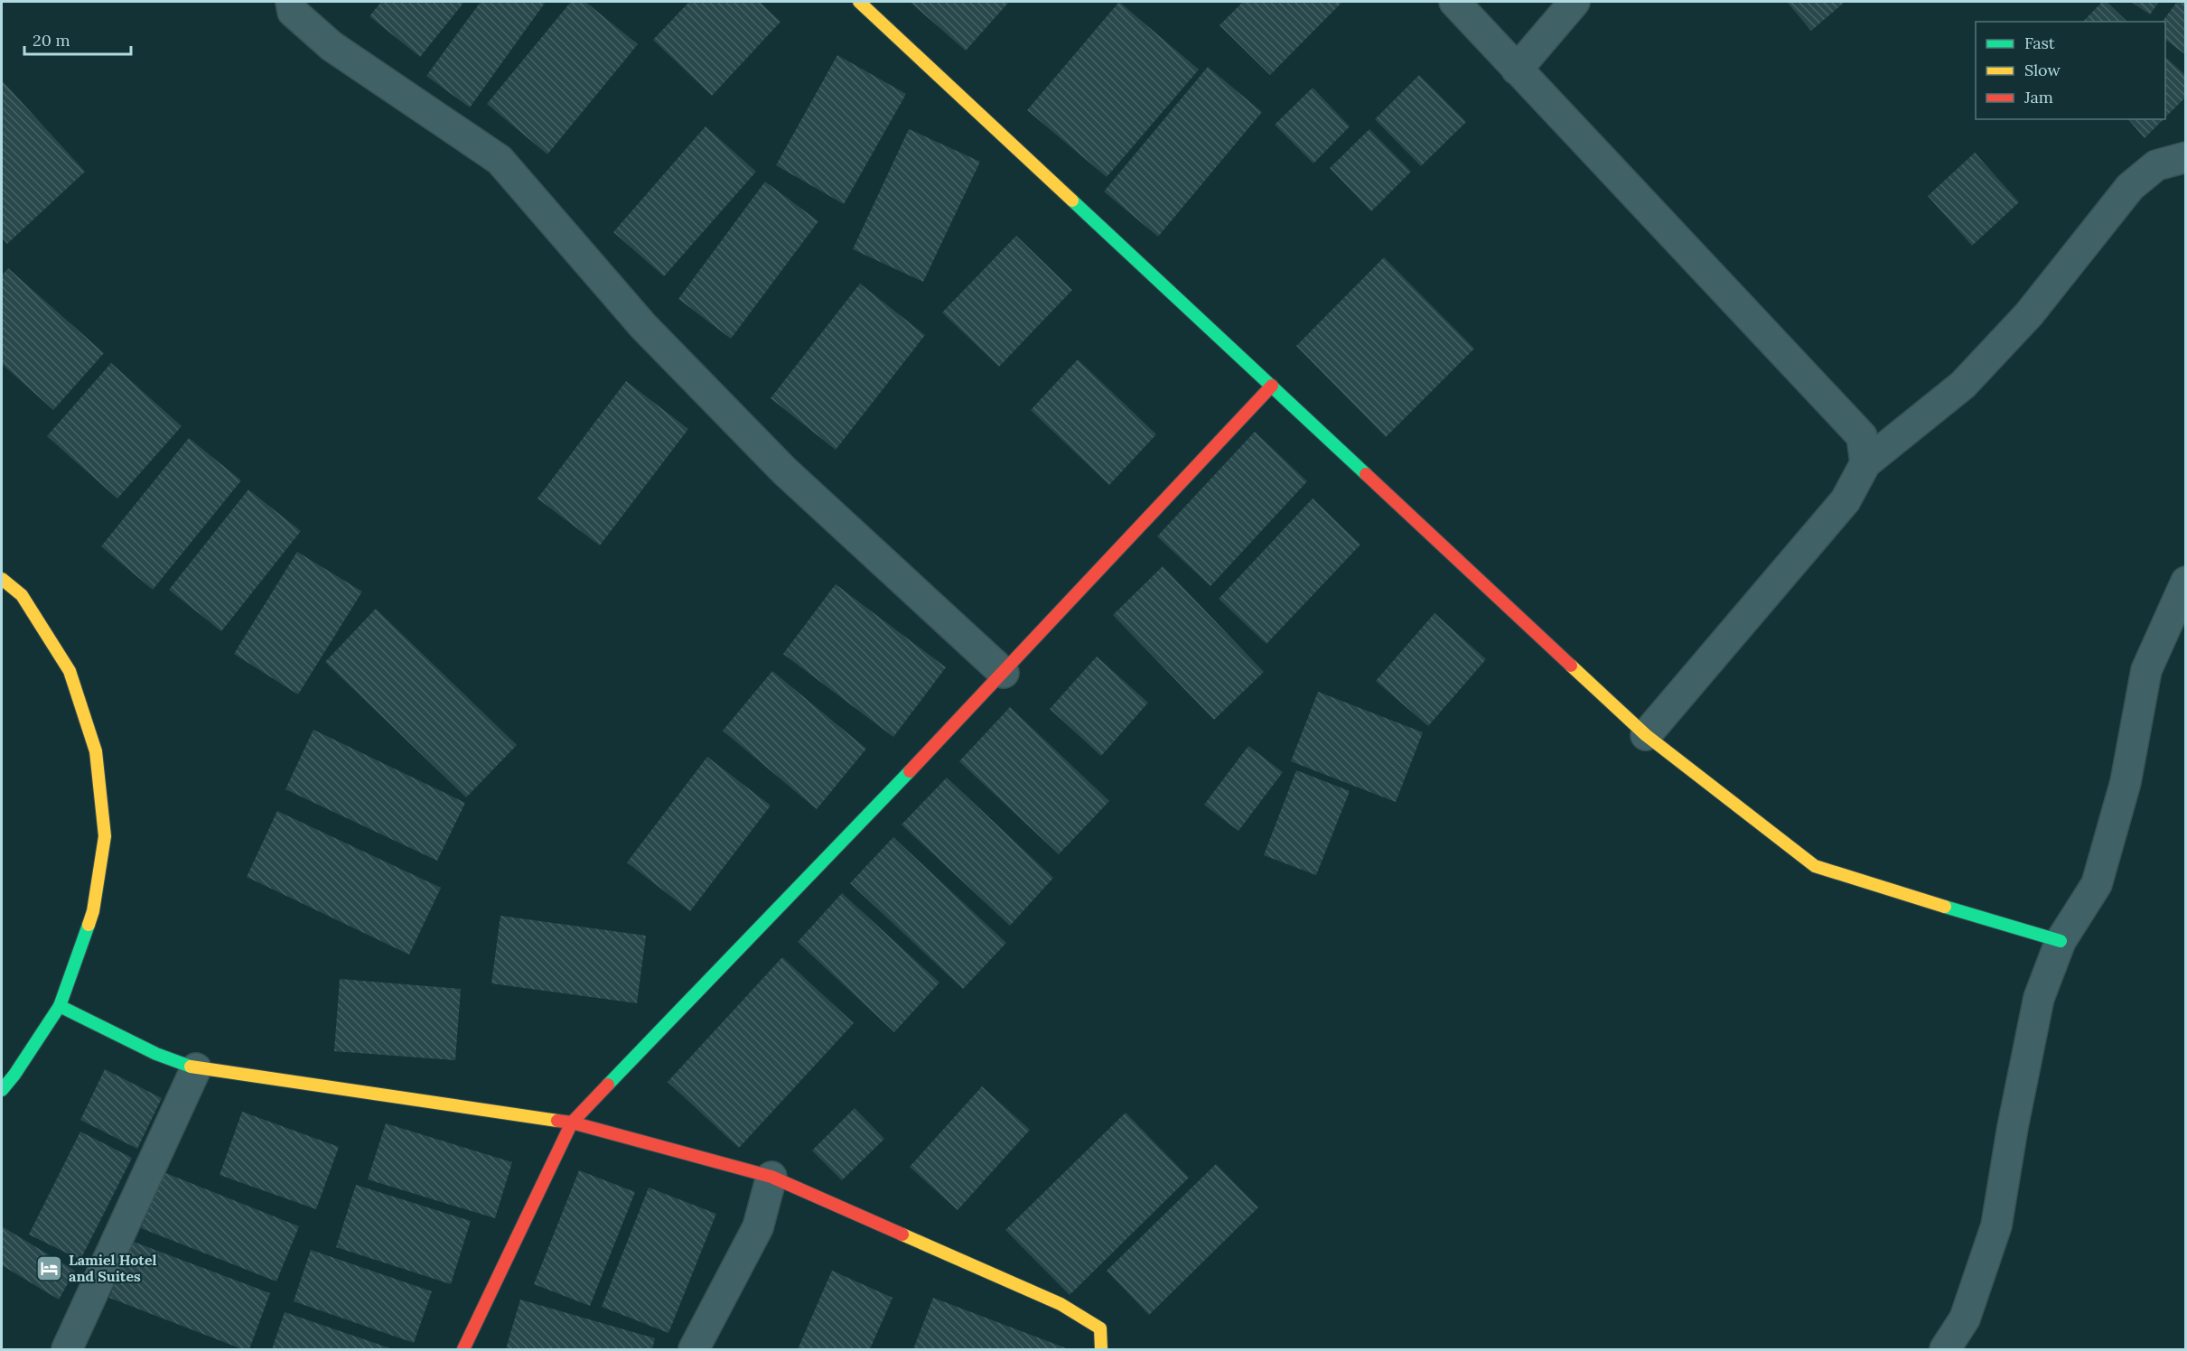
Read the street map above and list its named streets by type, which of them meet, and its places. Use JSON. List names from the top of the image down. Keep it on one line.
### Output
{"places":{"hotel":["Lamiel Hotel and Suites"]},"legend":["Fast","Slow","Jam"],"scale_bar":"20 m"}
